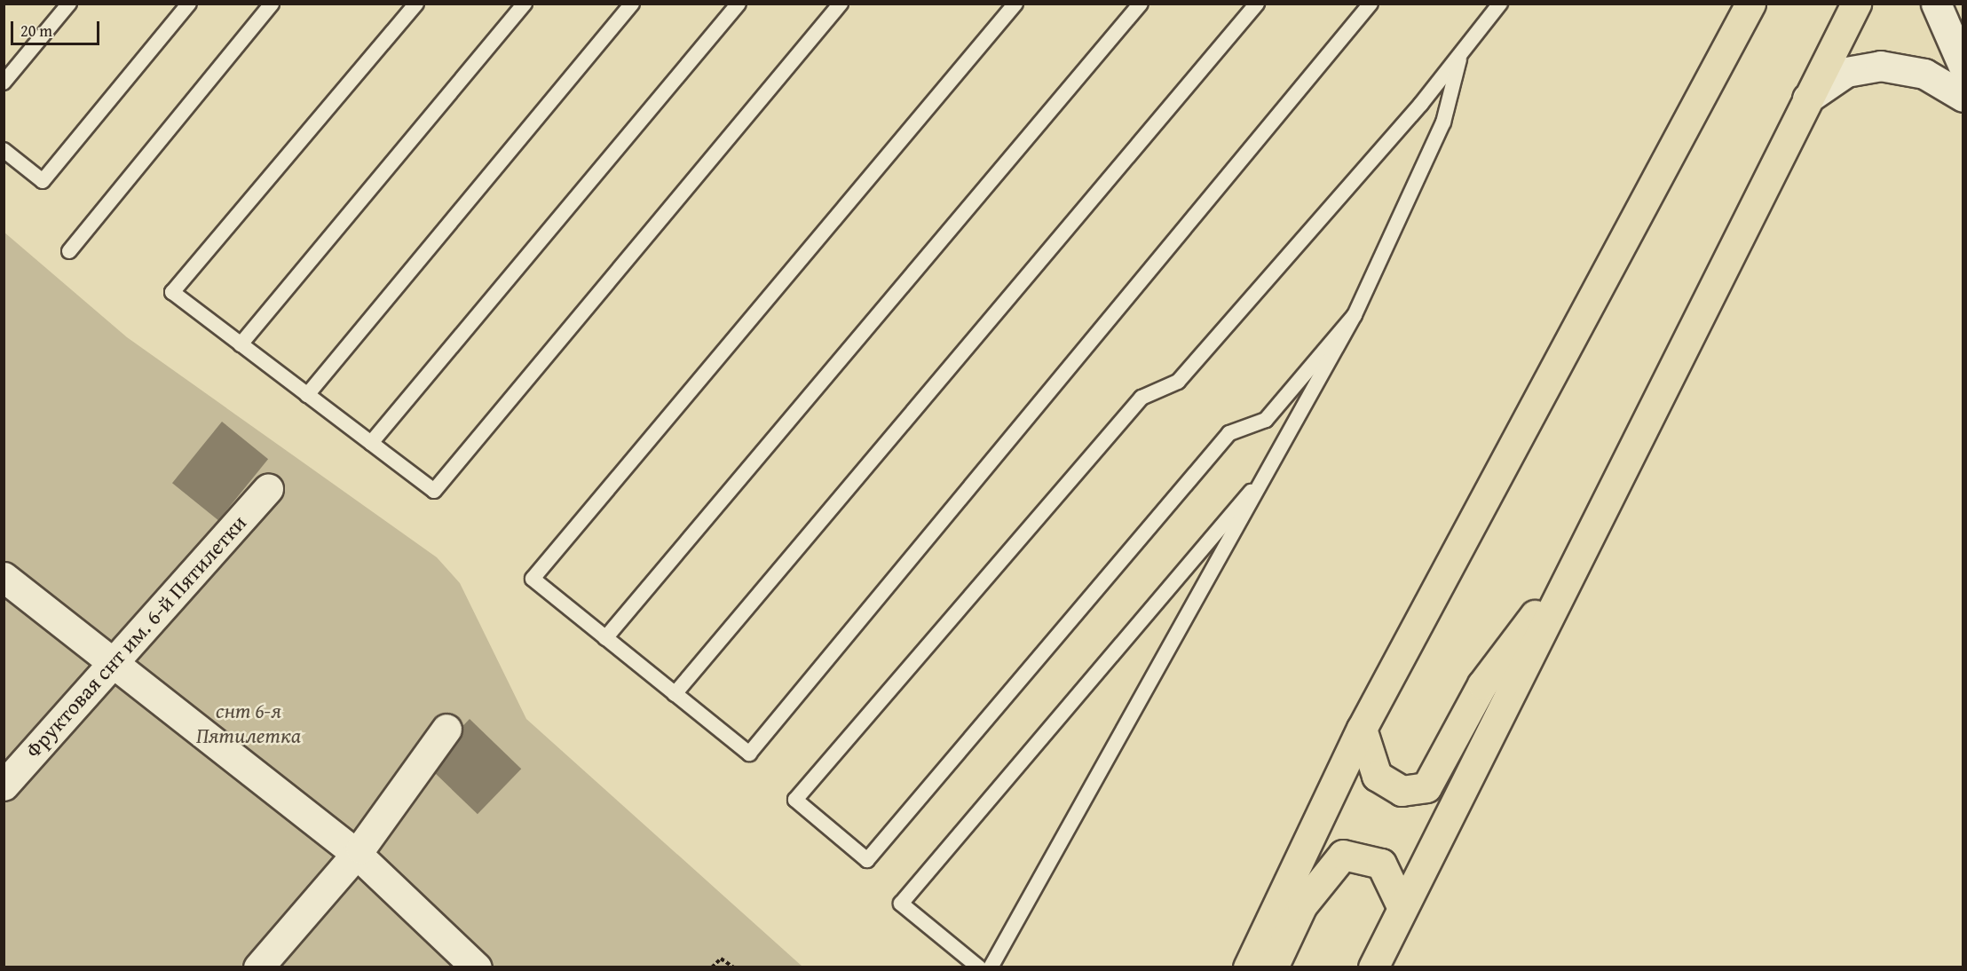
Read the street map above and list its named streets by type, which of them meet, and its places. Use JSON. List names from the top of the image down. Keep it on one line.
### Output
{"streets":{"street":["Фруктовая снт им. 6-й Пятилетки"]},"parks":["снт 6-я Пятилетка"],"scale_bar":"20 m"}
